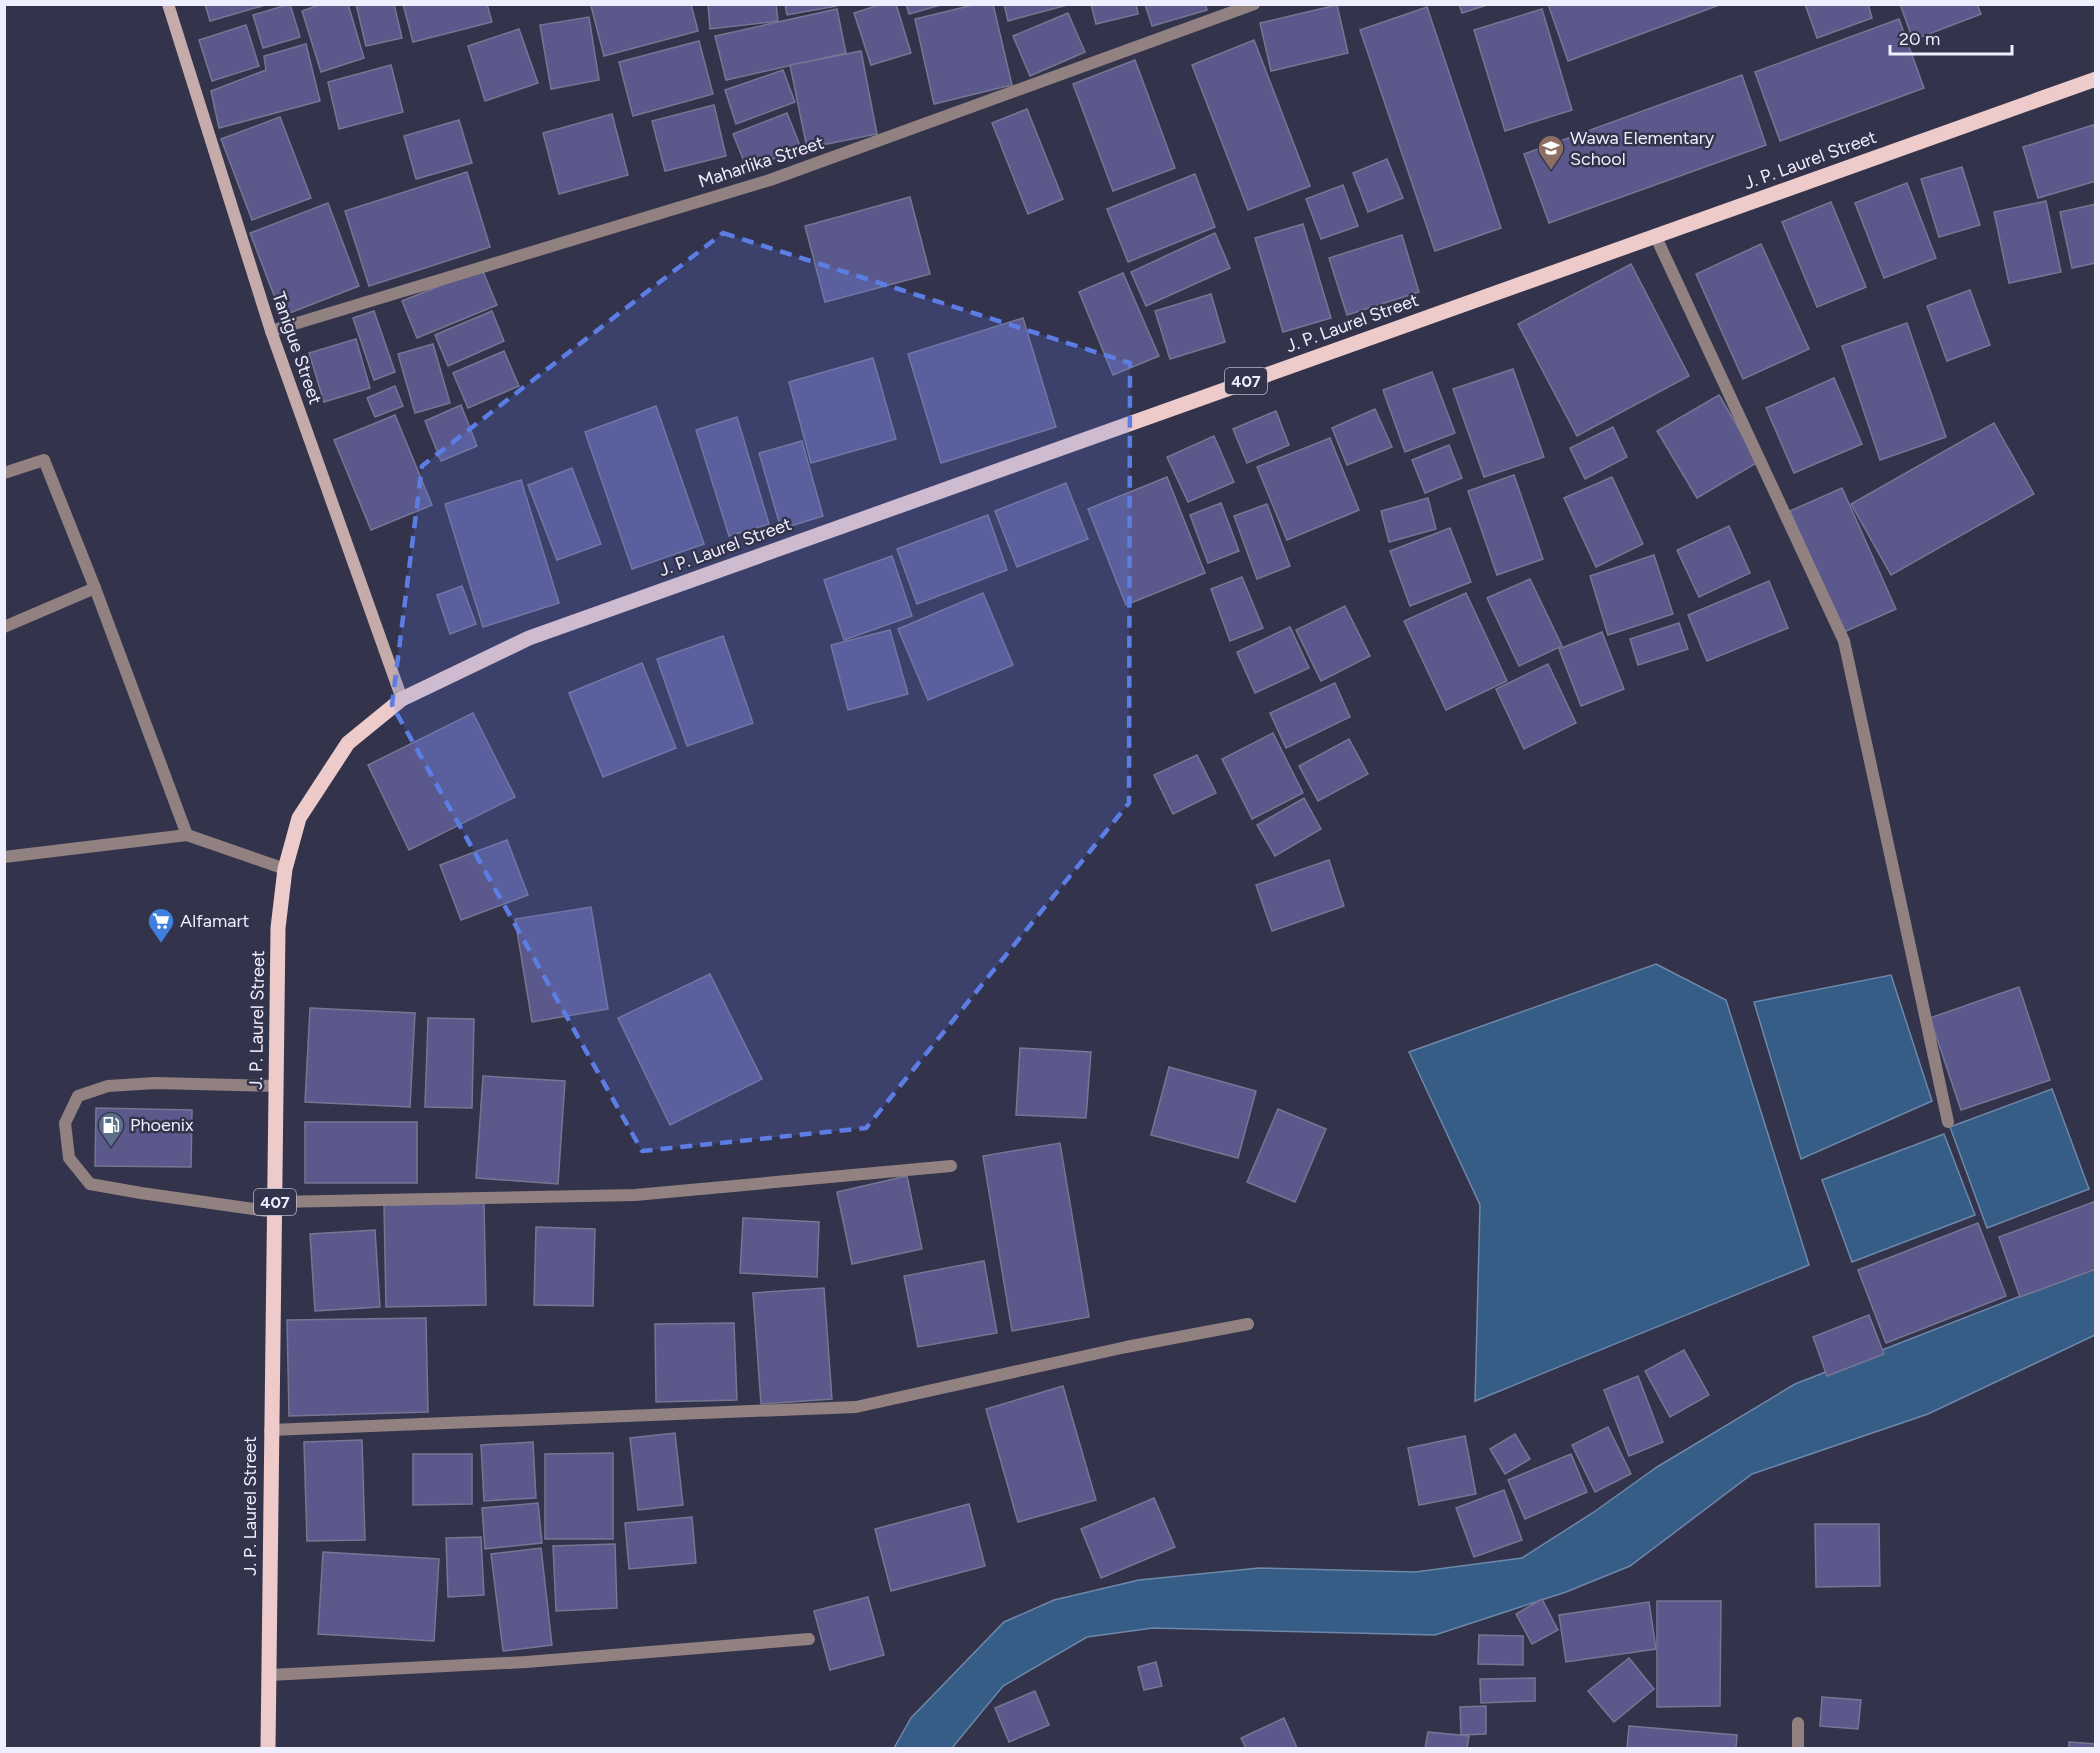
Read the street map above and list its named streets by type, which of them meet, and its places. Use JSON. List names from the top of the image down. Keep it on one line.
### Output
{"streets":{"main road":["J. P. Laurel Street","407"],"street":["Maharlika Street","Tanigue Street"]},"crossings":[["J. P. Laurel Street","Tanigue Street"],["Maharlika Street","Tanigue Street"]],"places":{"school or university":["Wawa Elementary School"],"supermarket":["Alfamart"],"fuel station":["Phoenix"]},"scale_bar":"20 m"}
